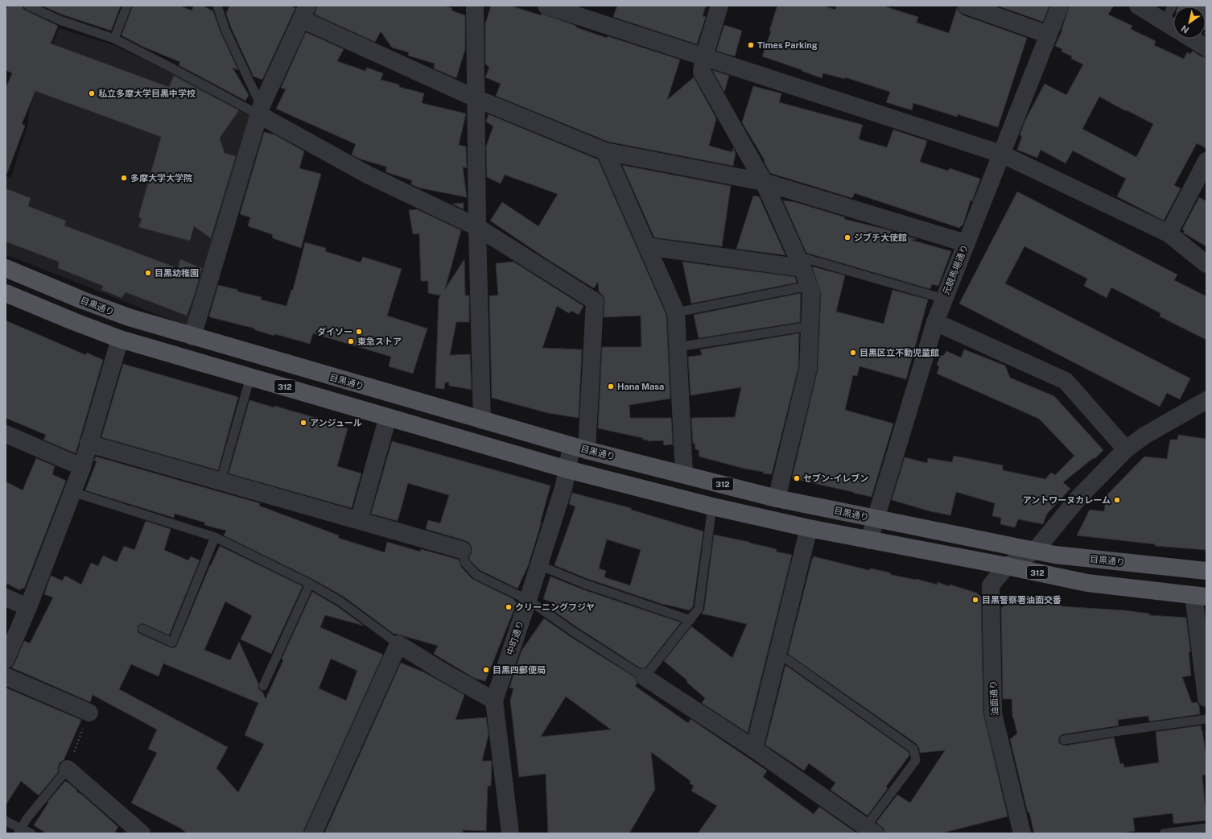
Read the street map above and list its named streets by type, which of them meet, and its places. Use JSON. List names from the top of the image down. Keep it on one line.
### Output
{"streets":{"main road":["目黒通り","312"],"street":["元競馬場通り","中町通り","油面通り"]},"crossings":[["元競馬場通り","目黒通り"],["元競馬場通り","312"],["目黒通り","中町通り"],["312","中町通り"],["312","油面通り"]],"places":["Times Parking","私立多摩大学目黒中学校","多摩大学大学院","ジブチ大使館","目黒幼稚園","ダイソー","東急ストア","目黒区立不動児童館","Hana Masa","アンジュール","セブン-イレブン","アントワーヌカレーム","目黒警察署油面交番","クリーニングフジヤ","目黒四郵便局"],"north":"bottom left"}
